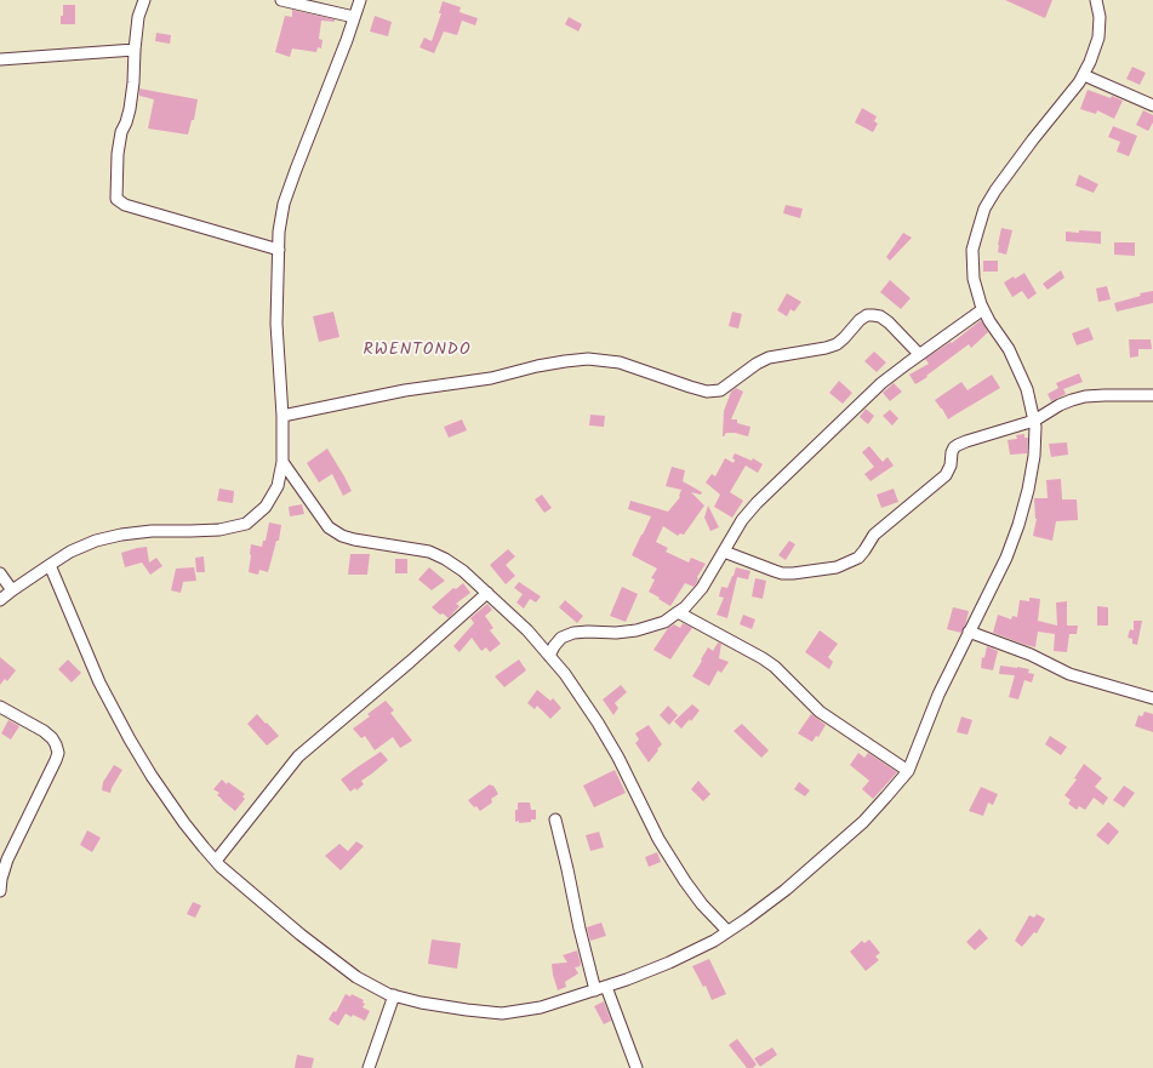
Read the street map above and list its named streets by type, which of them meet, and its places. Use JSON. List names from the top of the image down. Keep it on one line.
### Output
{"districts":["RWENTONDO"]}
